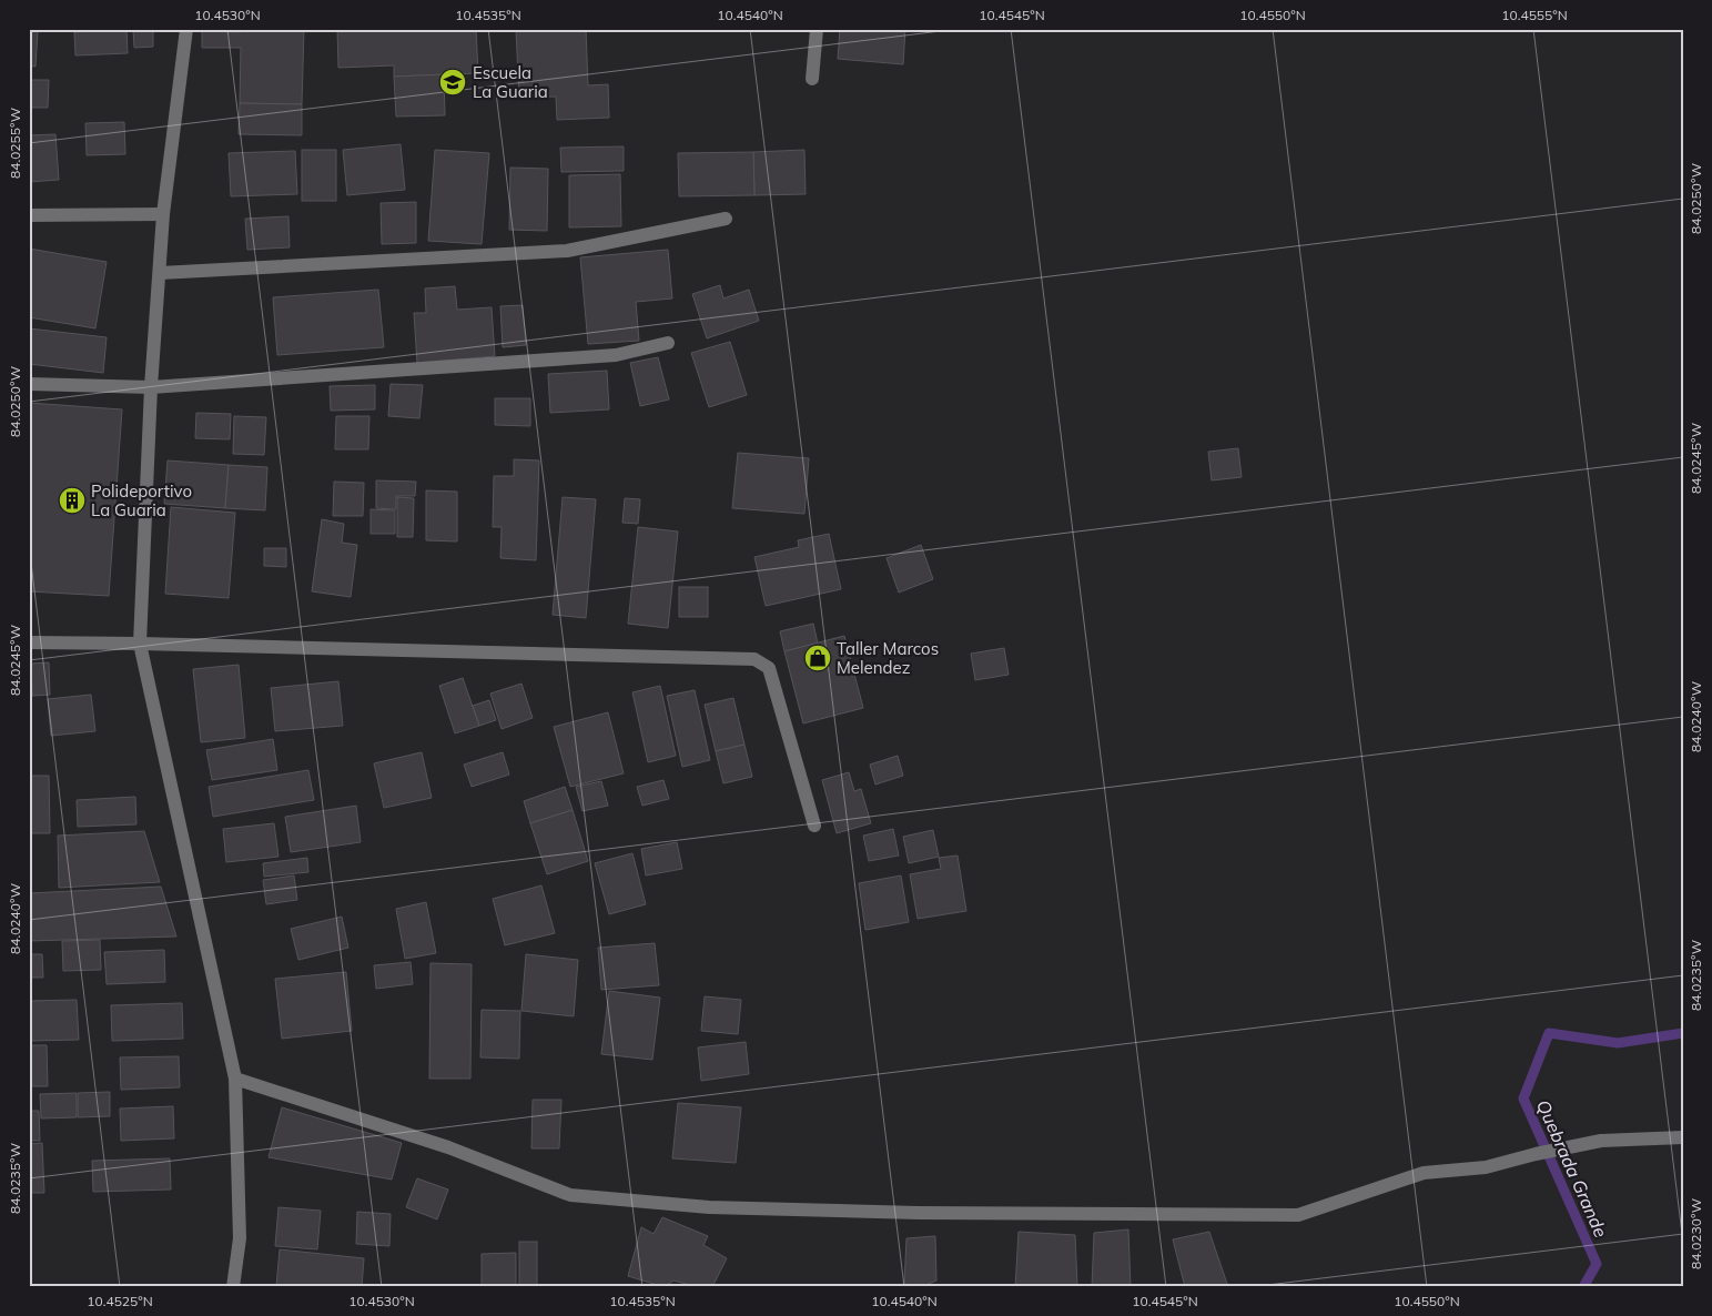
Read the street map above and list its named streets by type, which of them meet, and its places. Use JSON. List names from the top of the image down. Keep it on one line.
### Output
{"water":["Quebrada Grande"],"places":{"school or university":["Escuela La Guaria"],"building":["Polideportivo La Guaria"],"shop":["Taller Marcos Melendez"]},"coordinates":["10.4530°N","10.4535°N","10.4540°N","10.4545°N","10.4550°N","10.4555°N","84.0255°W","84.0250°W","84.0245°W","84.0240°W","84.0235°W","84.0230°W","10.4525°N"]}
